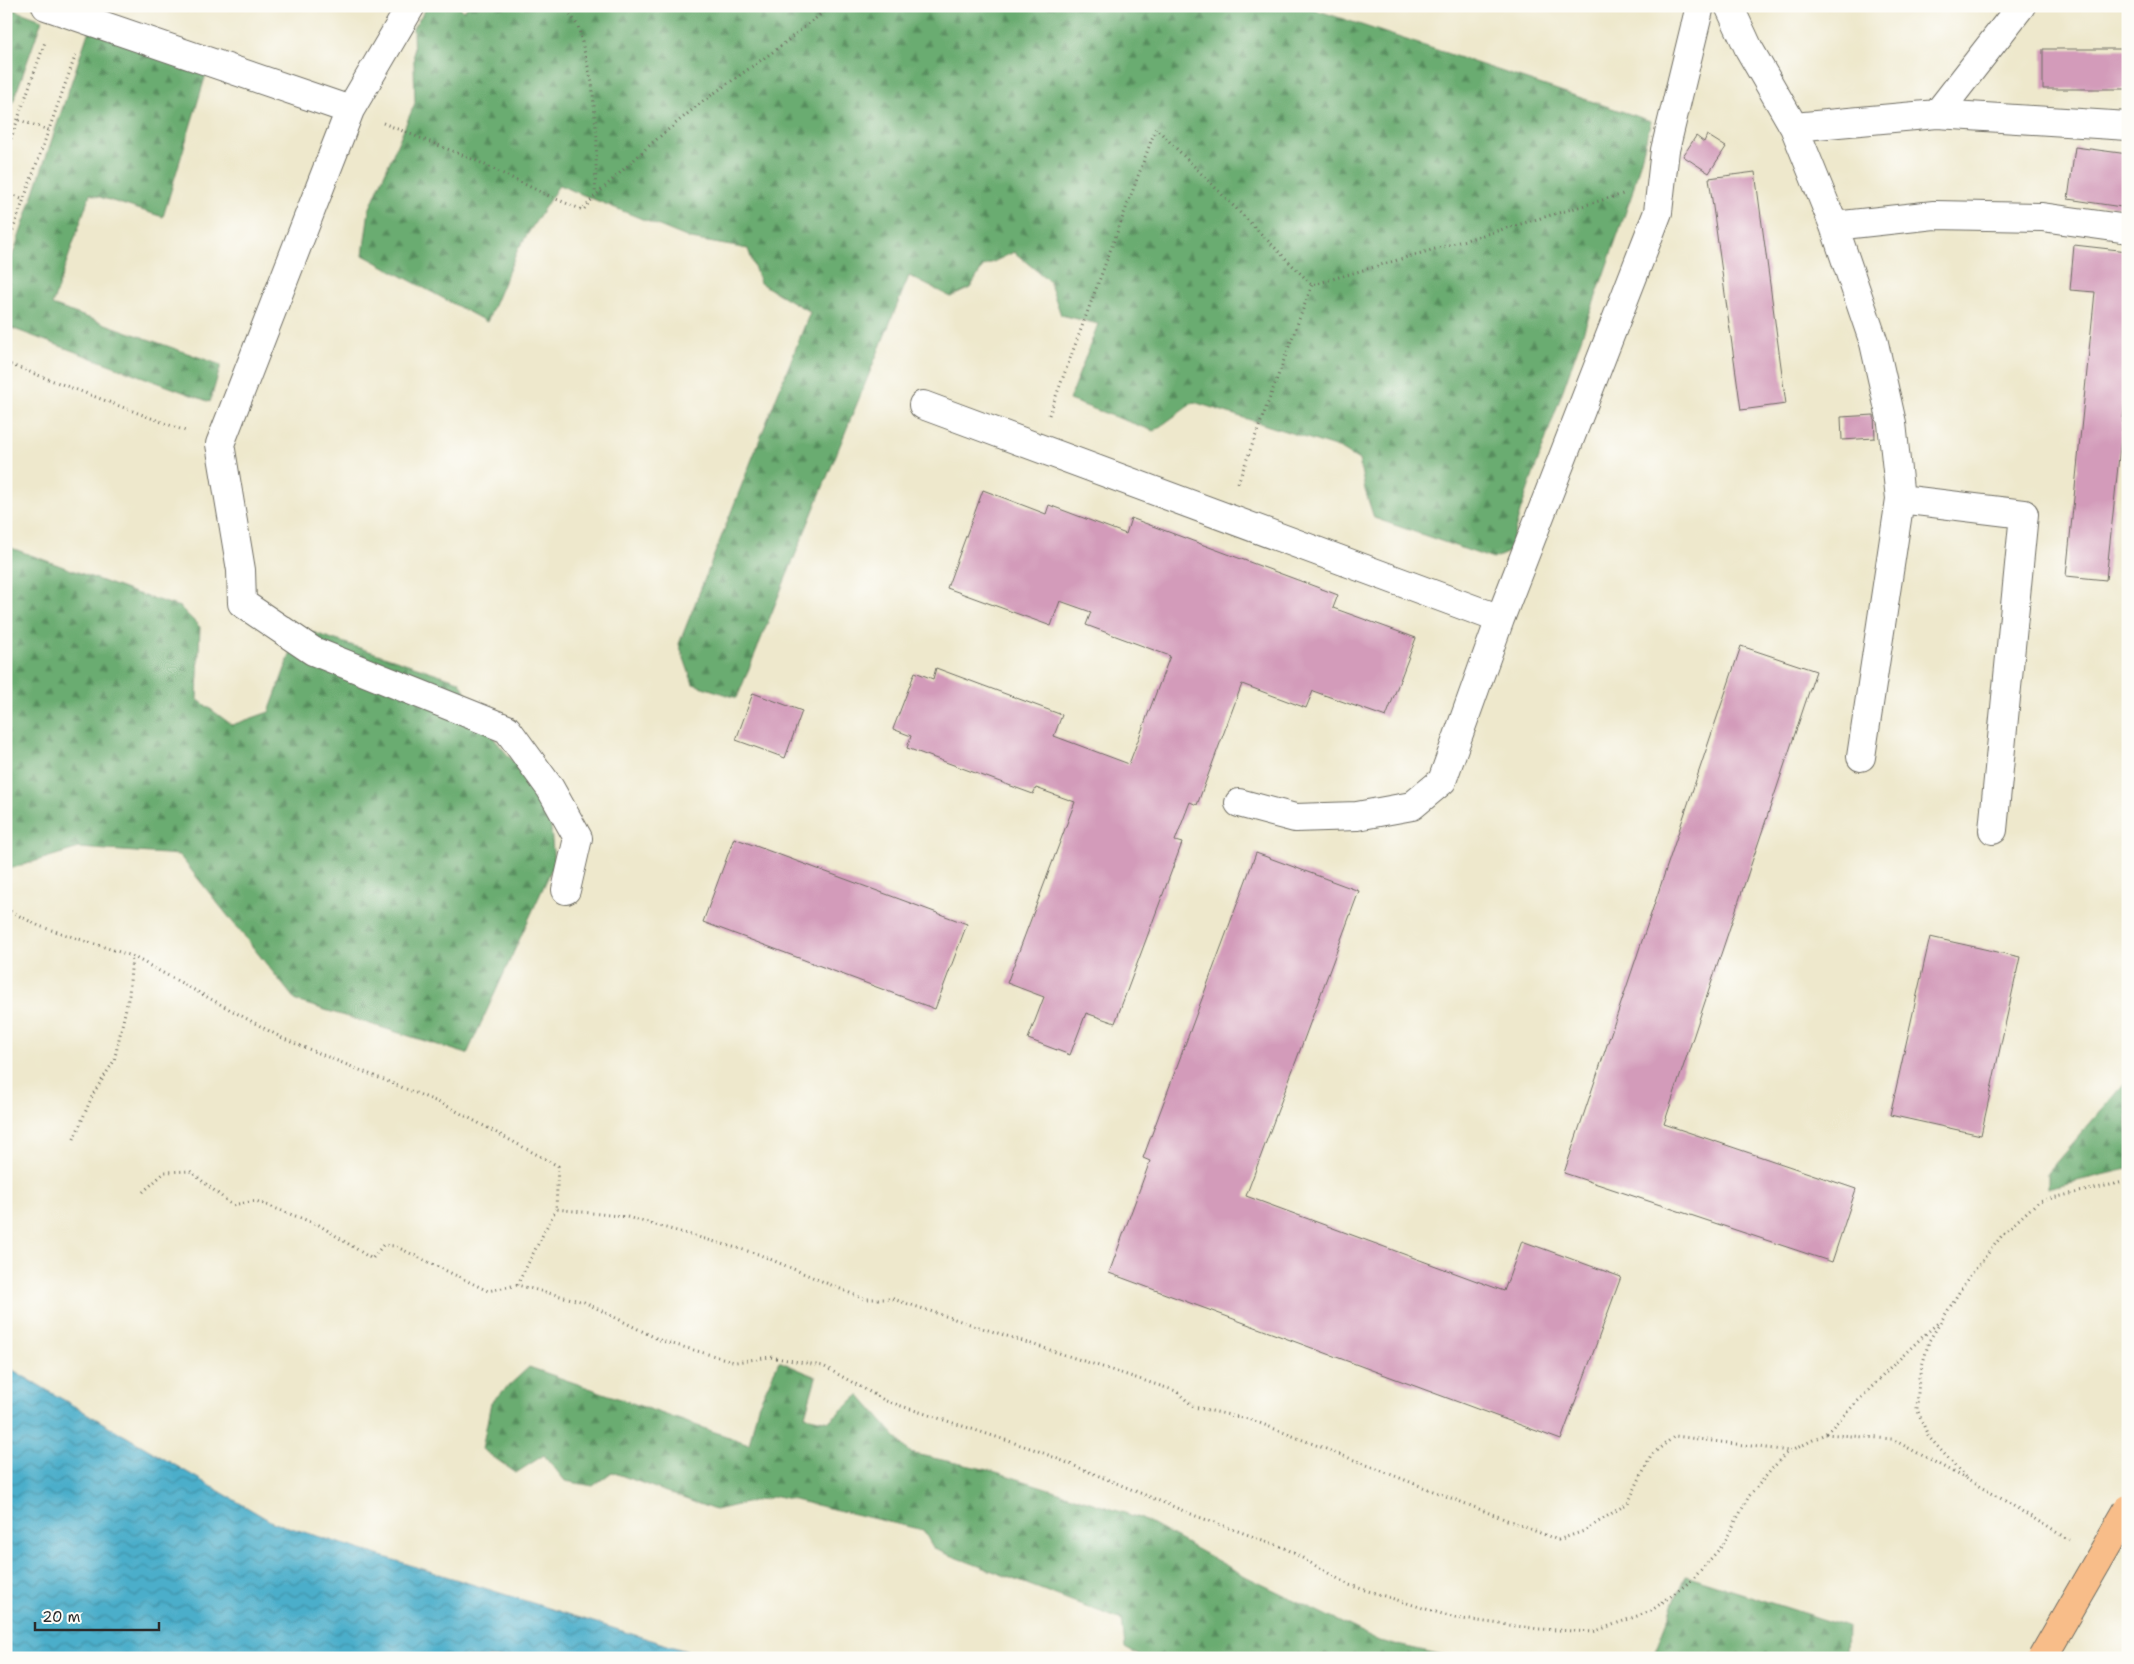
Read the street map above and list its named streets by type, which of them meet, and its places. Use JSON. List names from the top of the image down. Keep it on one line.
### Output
{"scale_bar":"20 m"}
